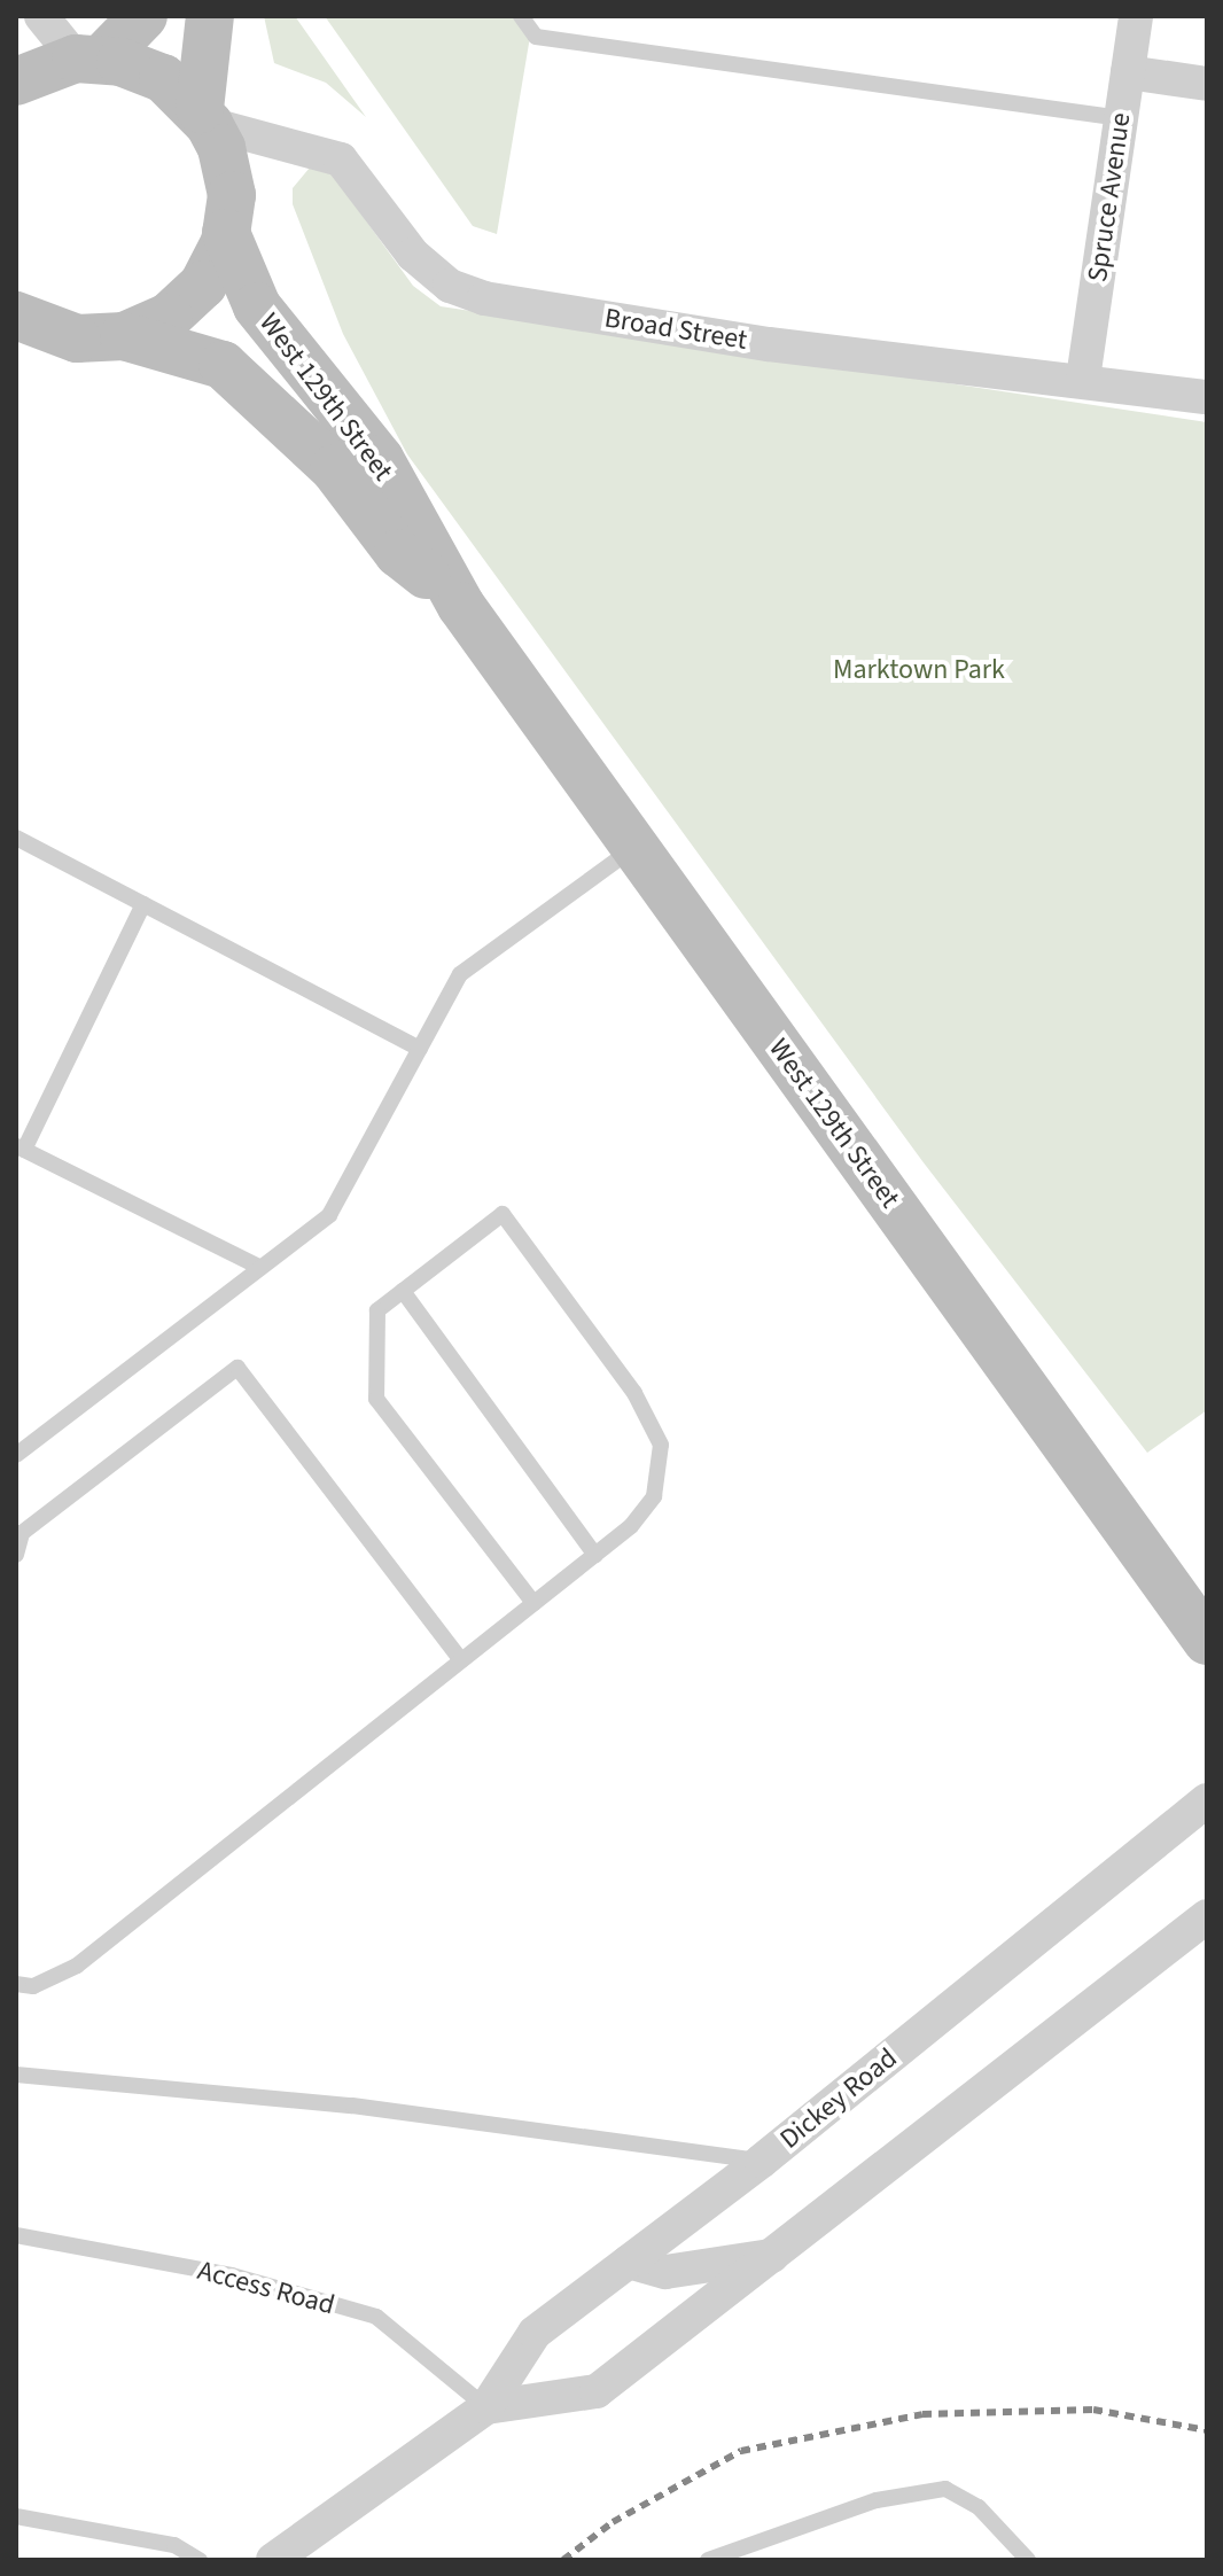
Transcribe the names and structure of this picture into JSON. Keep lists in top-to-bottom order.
{
  "streets": {
    "main road": ["West 129th Street"],
    "street": ["Spruce Avenue", "Broad Street", "Dickey Road"],
    "lane": ["Access Road"]
  },
  "crossings": [
    ["Spruce Avenue", "Broad Street"],
    ["Dickey Road", "Access Road"]
  ],
  "parks": ["Marktown Park"]
}
